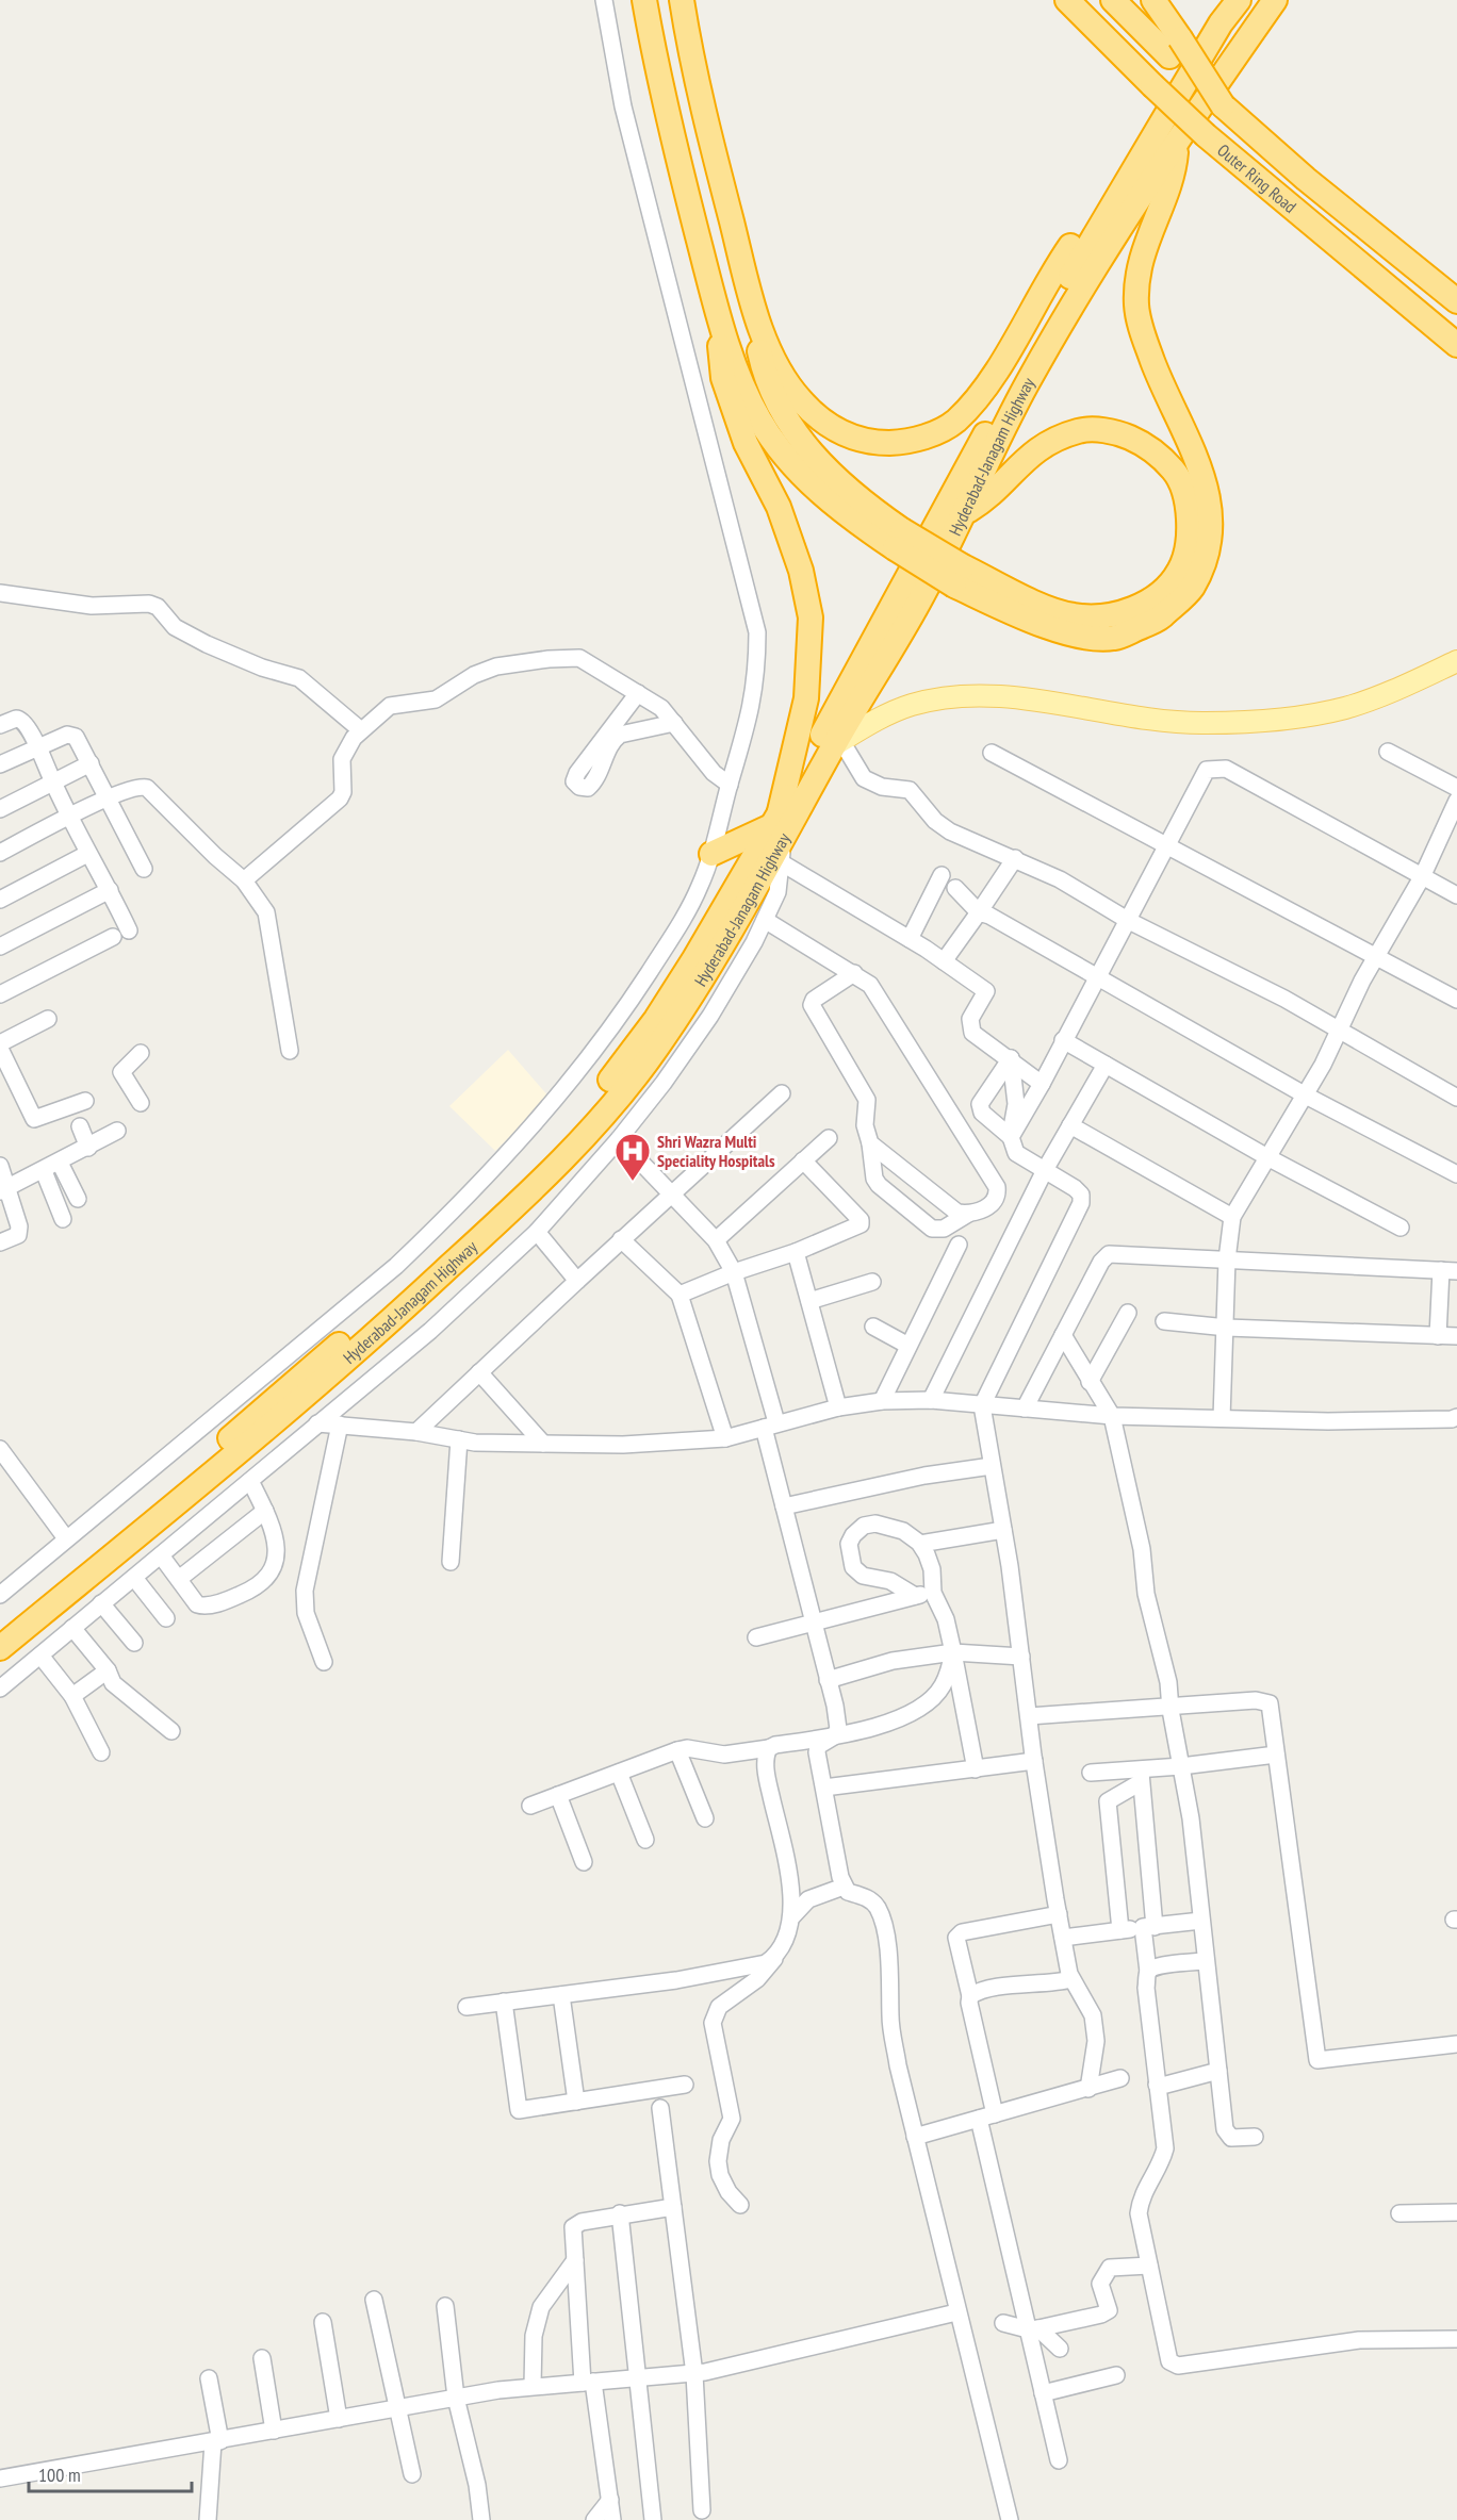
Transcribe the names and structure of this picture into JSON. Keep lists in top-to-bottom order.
{
  "streets": {
    "highway": ["Outer Ring Road", "Hyderabad-Janagam Highway"]
  },
  "places": {
    "hospital": ["Shri Wazra Multi Speciality Hospitals"]
  },
  "scale_bar": "100 m"
}
